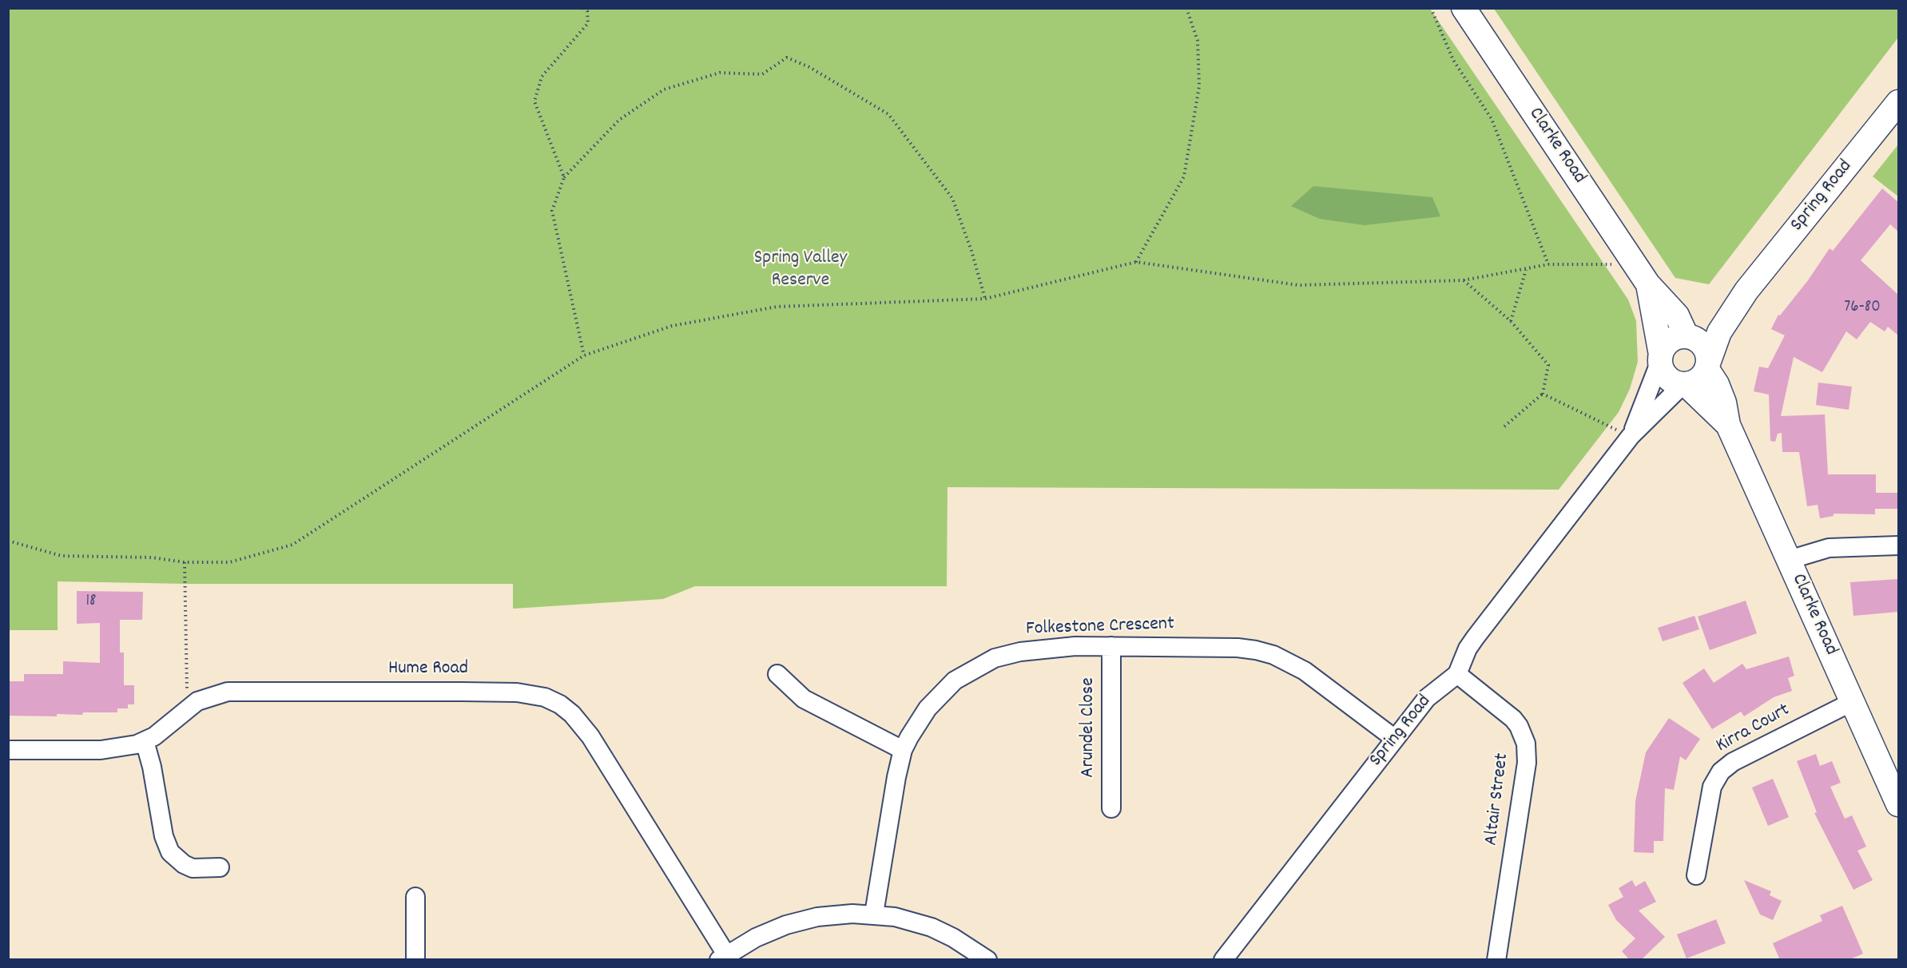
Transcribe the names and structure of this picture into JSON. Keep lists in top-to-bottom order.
{
  "streets": {
    "main road": ["Clarke Road", "Spring Road"],
    "street": [
      "Folkestone Crescent",
      "Hume Road",
      "Arundel Close",
      "Kirra Court",
      "Altair Street"
    ]
  },
  "crossings": [
    ["Clarke Road", "Spring Road"],
    ["Clarke Road", "Kirra Court"],
    ["Spring Road", "Folkestone Crescent"],
    ["Spring Road", "Altair Street"],
    ["Folkestone Crescent", "Arundel Close"]
  ],
  "parks": ["Spring Valley Reserve"],
  "house_numbers": ["76-80", "18"]
}
